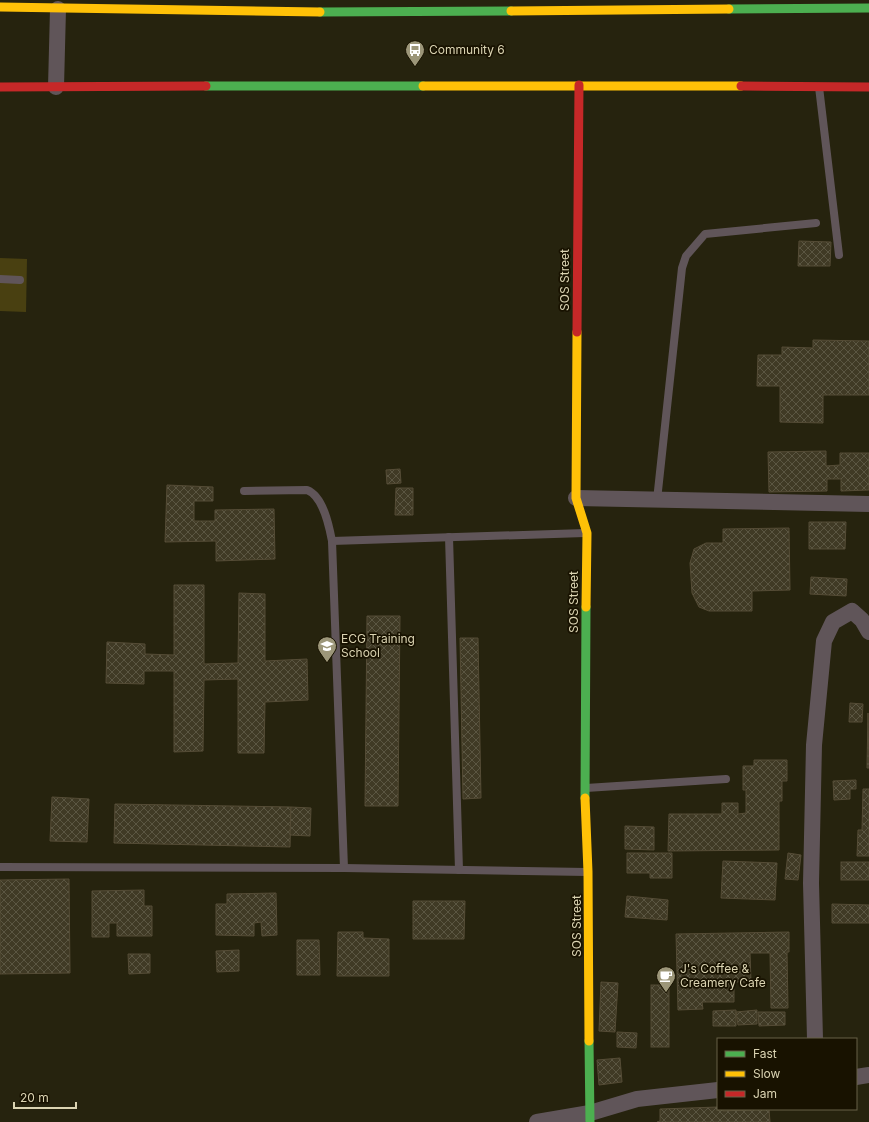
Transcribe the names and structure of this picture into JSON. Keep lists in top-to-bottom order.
{
  "streets": {
    "street": ["SOS Street"]
  },
  "places": {
    "bus stop": ["Community 6"],
    "school or university": ["ECG Training School"],
    "cafe": ["J's Coffee & Creamery Cafe"]
  },
  "legend": ["Fast", "Slow", "Jam"],
  "scale_bar": "20 m"
}
